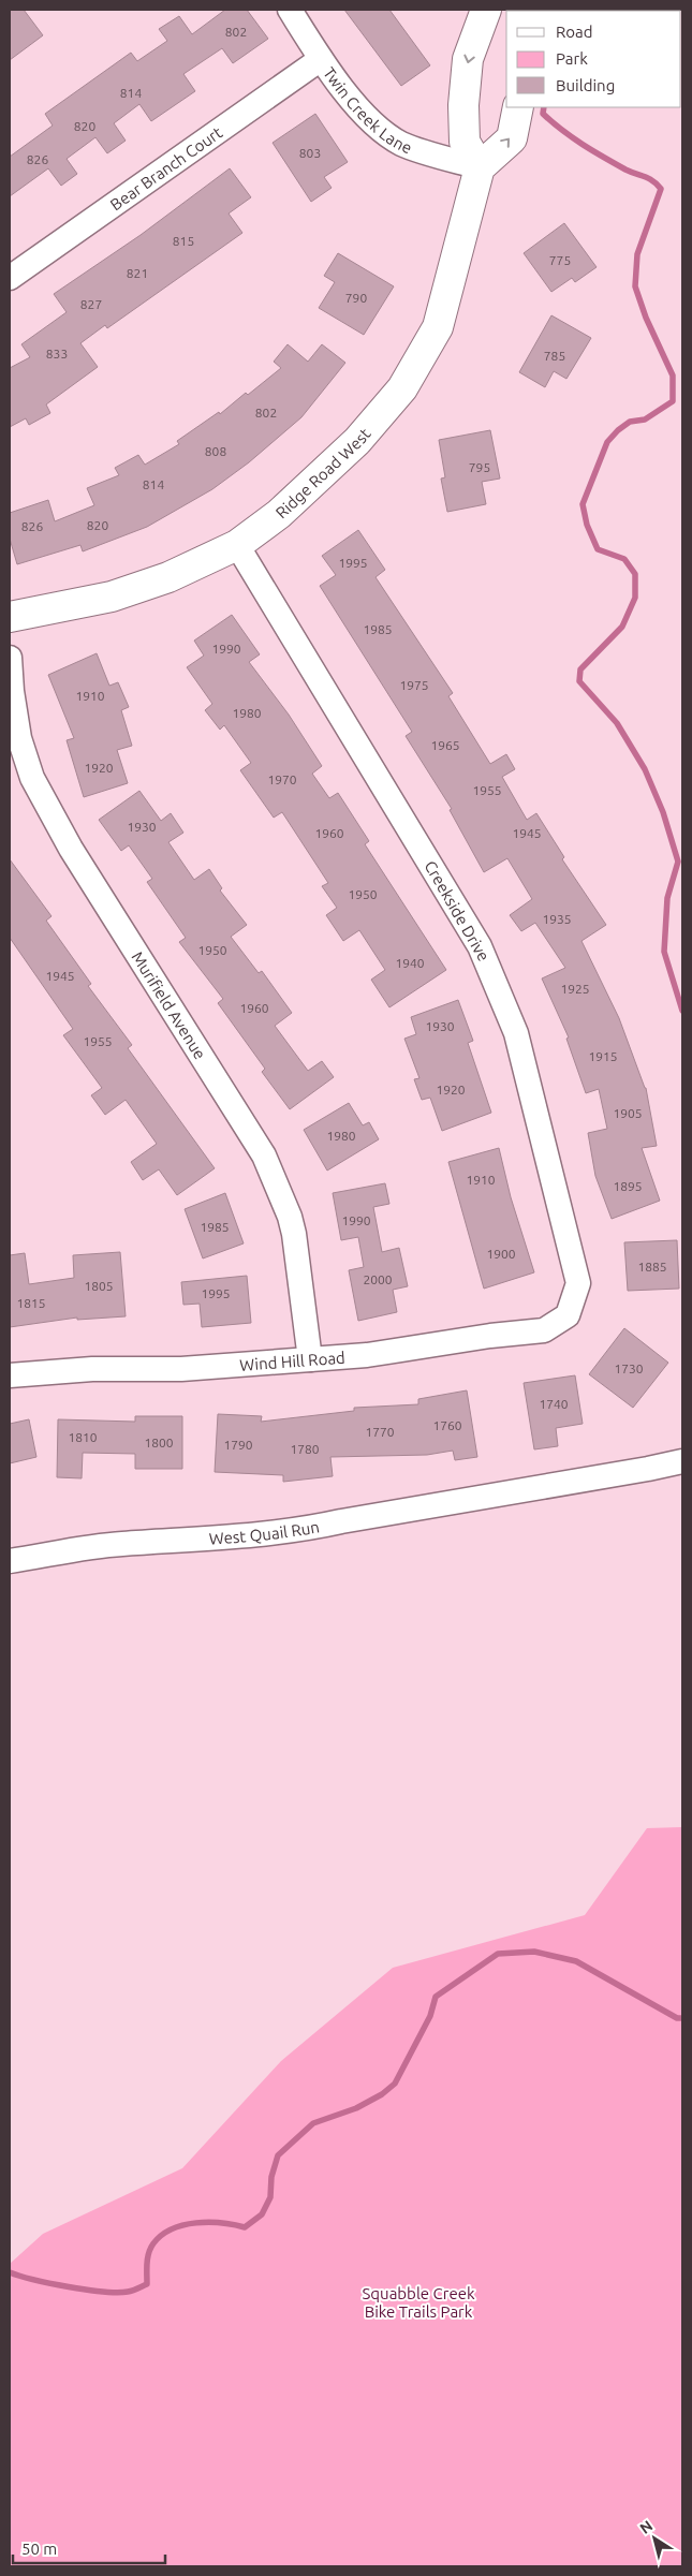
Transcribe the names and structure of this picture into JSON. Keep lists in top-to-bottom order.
{
  "streets": {
    "street": [
      "Twin Creek Lane",
      "Bear Branch Court",
      "Ridge Road West",
      "Creekside Drive",
      "Murifield Avenue",
      "Wind Hill Road",
      "West Quail Run"
    ]
  },
  "crossings": [
    ["Twin Creek Lane", "Bear Branch Court"],
    ["Twin Creek Lane", "Ridge Road West"],
    ["Ridge Road West", "Creekside Drive"],
    ["Creekside Drive", "Wind Hill Road"],
    ["Murifield Avenue", "Wind Hill Road"]
  ],
  "parks": ["Squabble Creek Bike Trails Park"],
  "house_numbers": [
    "802",
    "814",
    "820",
    "803",
    "826",
    "815",
    "775",
    "821",
    "790",
    "827",
    "833",
    "785",
    "802",
    "808",
    "795",
    "814",
    "820",
    "826",
    "1995",
    "1985",
    "1990",
    "1975",
    "1910",
    "1980",
    "1965",
    "1920",
    "1970",
    "1955",
    "1930",
    "1960",
    "1945",
    "1950",
    "1935",
    "1950",
    "1940",
    "1945",
    "1925",
    "1960",
    "1930",
    "1955",
    "1915",
    "1920",
    "1905",
    "1980",
    "1910",
    "1895",
    "1990",
    "1985",
    "1900",
    "1885",
    "2000",
    "1805",
    "1995",
    "1815",
    "1730",
    "1740",
    "1760",
    "1770",
    "1810",
    "1800",
    "1790",
    "1780"
  ],
  "legend": ["Road", "Park", "Building"],
  "scale_bar": "50 m",
  "north": "top left"
}
